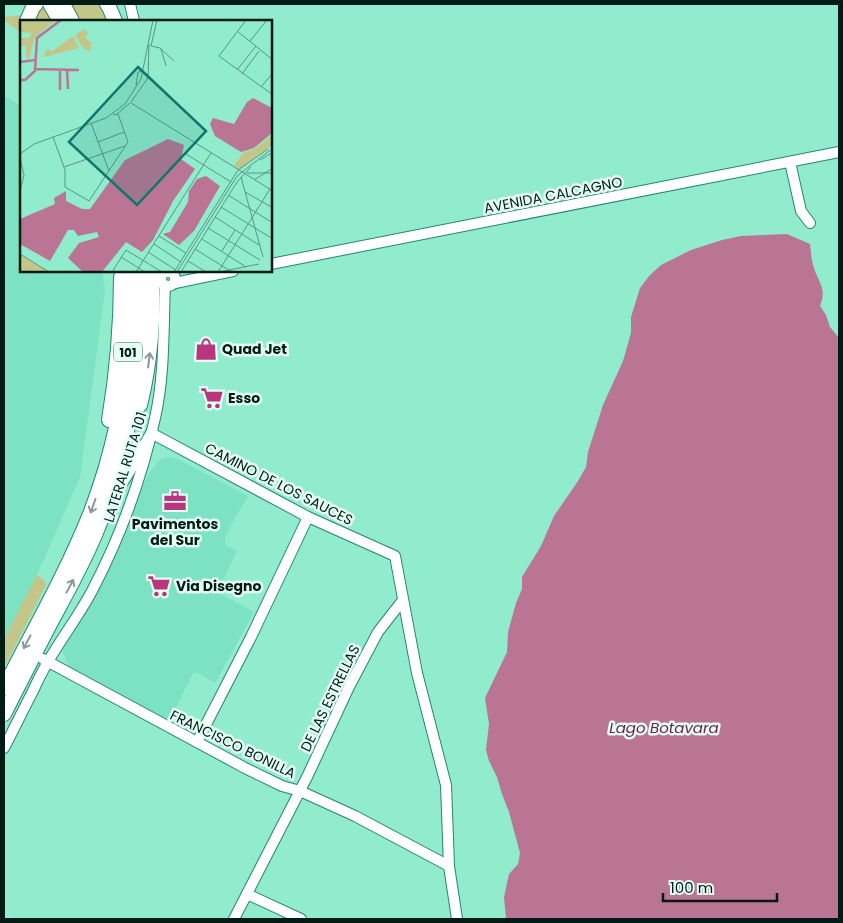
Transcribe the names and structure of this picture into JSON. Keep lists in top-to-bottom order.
{
  "streets": {
    "highway": ["101"],
    "street": [
      "AVENIDA CALCAGNO",
      "LATERAL RUTA 101",
      "CAMINO DE LOS SAUCES",
      "DE LAS ESTRELLAS",
      "FRANCISCO BONILLA"
    ]
  },
  "crossings": [
    ["101", "FRANCISCO BONILLA"],
    ["LATERAL RUTA 101", "CAMINO DE LOS SAUCES"],
    ["LATERAL RUTA 101", "FRANCISCO BONILLA"],
    ["CAMINO DE LOS SAUCES", "DE LAS ESTRELLAS"],
    ["DE LAS ESTRELLAS", "FRANCISCO BONILLA"]
  ],
  "water": ["Lago Botavara"],
  "places": {
    "shop": ["Quad Jet"],
    "supermarket": ["Esso", "Via Disegno"],
    "office": ["Pavimentos del Sur"]
  },
  "scale_bar": "100 m"
}
